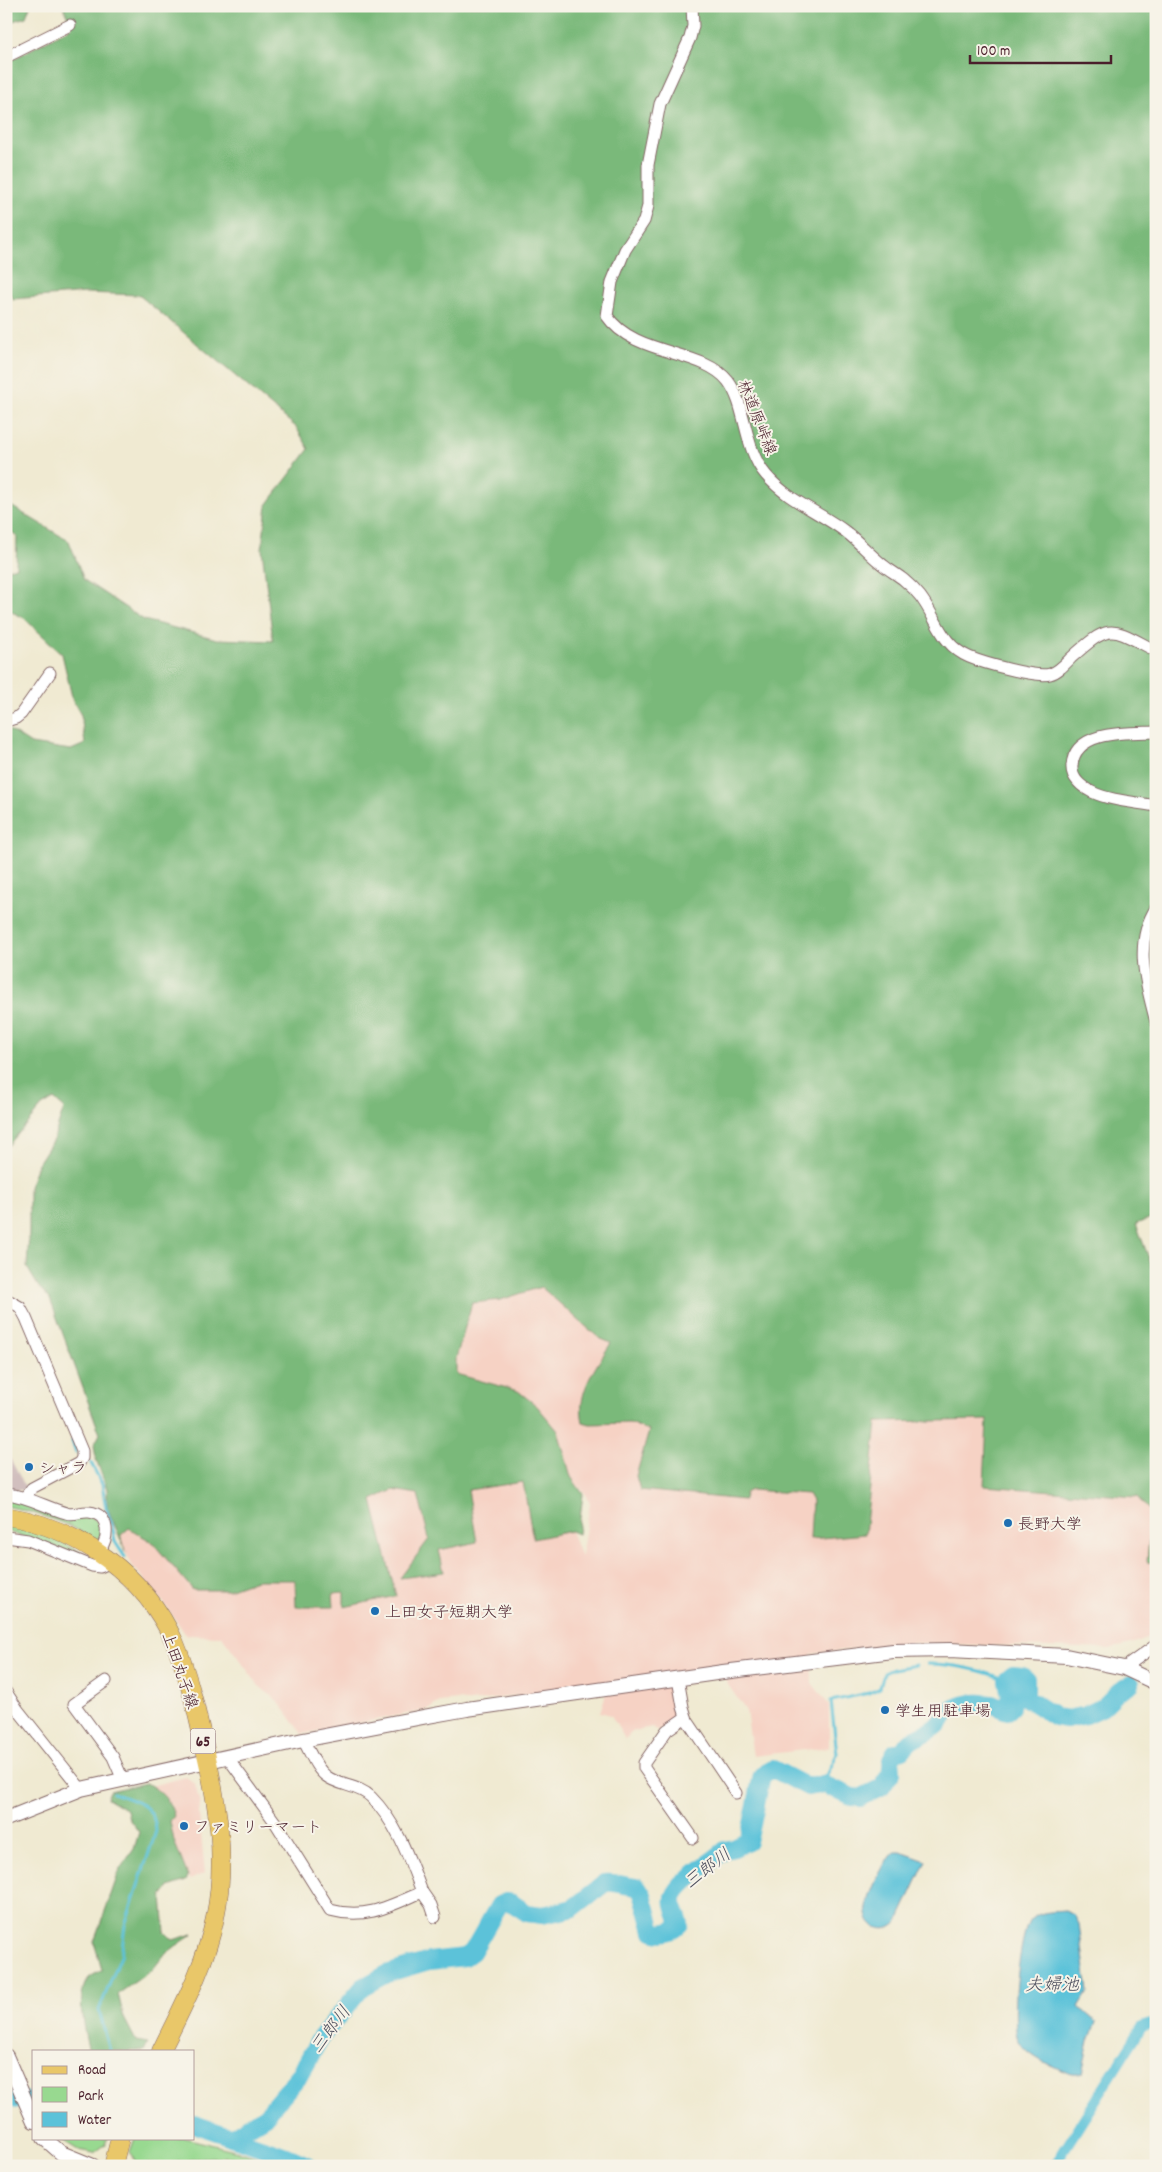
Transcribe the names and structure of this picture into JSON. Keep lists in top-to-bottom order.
{
  "streets": {
    "main road": ["上田丸子線", "65"],
    "street": ["林道原峠線"]
  },
  "water": ["三郎川", "夫婦池"],
  "places": [
    "シャラ",
    "長野大学",
    "上田女子短期大学",
    "学生用駐車場",
    "ファミリーマート"
  ],
  "legend": ["Road", "Park", "Water"],
  "scale_bar": "100 m"
}
